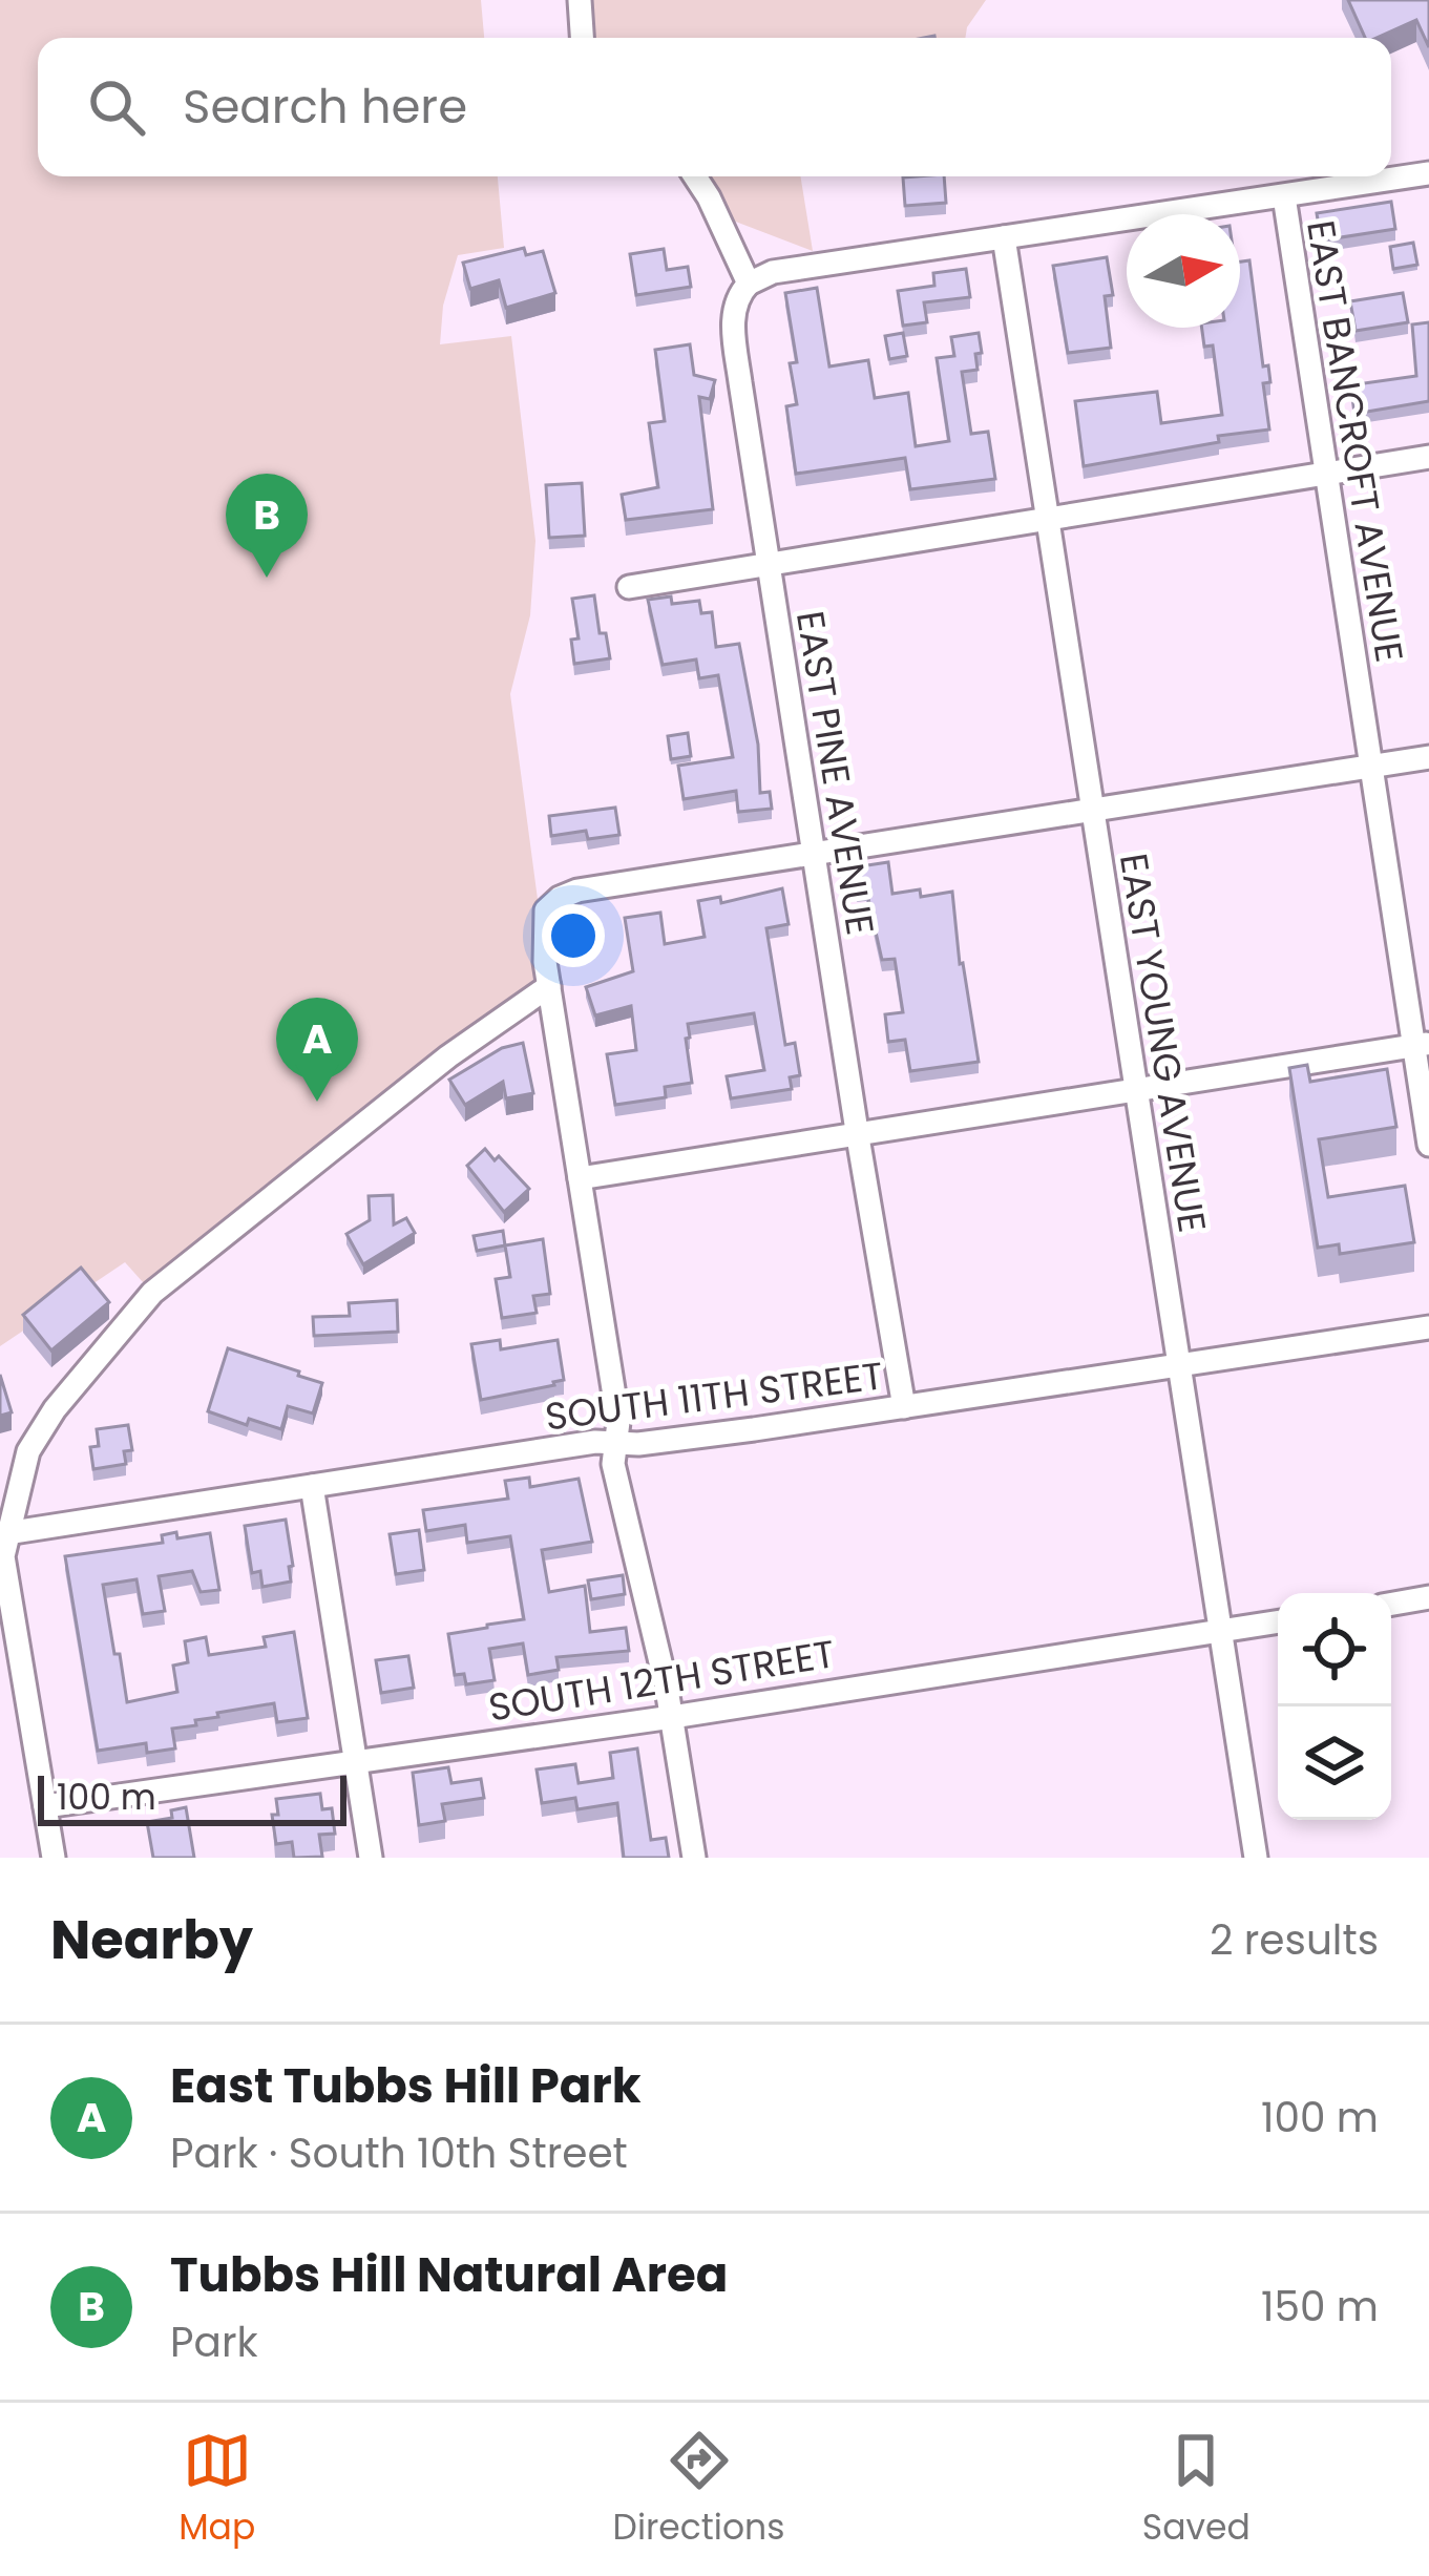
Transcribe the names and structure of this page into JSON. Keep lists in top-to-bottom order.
{
  "streets": {
    "street": [
      "EAST BANCROFT AVENUE",
      "EAST PINE AVENUE",
      "EAST YOUNG AVENUE",
      "SOUTH 11TH STREET",
      "SOUTH 12TH STREET"
    ]
  },
  "crossings": [
    ["EAST PINE AVENUE", "SOUTH 11TH STREET"],
    ["EAST YOUNG AVENUE", "SOUTH 11TH STREET"],
    ["EAST YOUNG AVENUE", "SOUTH 12TH STREET"]
  ],
  "scale_bar": "100 m",
  "north": "right",
  "page": {
    "search": "Search here",
    "pins": ["B", "A"],
    "scale": "100 m",
    "heading": ["Nearby", "2 results"],
    "list": [
      {
        "mark": "A",
        "name": "East Tubbs Hill Park",
        "note": "Park · South 10th Street",
        "value": "100 m"
      },
      {
        "mark": "B",
        "name": "Tubbs Hill Natural Area",
        "note": "Park",
        "value": "150 m"
      }
    ],
    "nav": ["Map", "Directions", "Saved"]
  }
}
